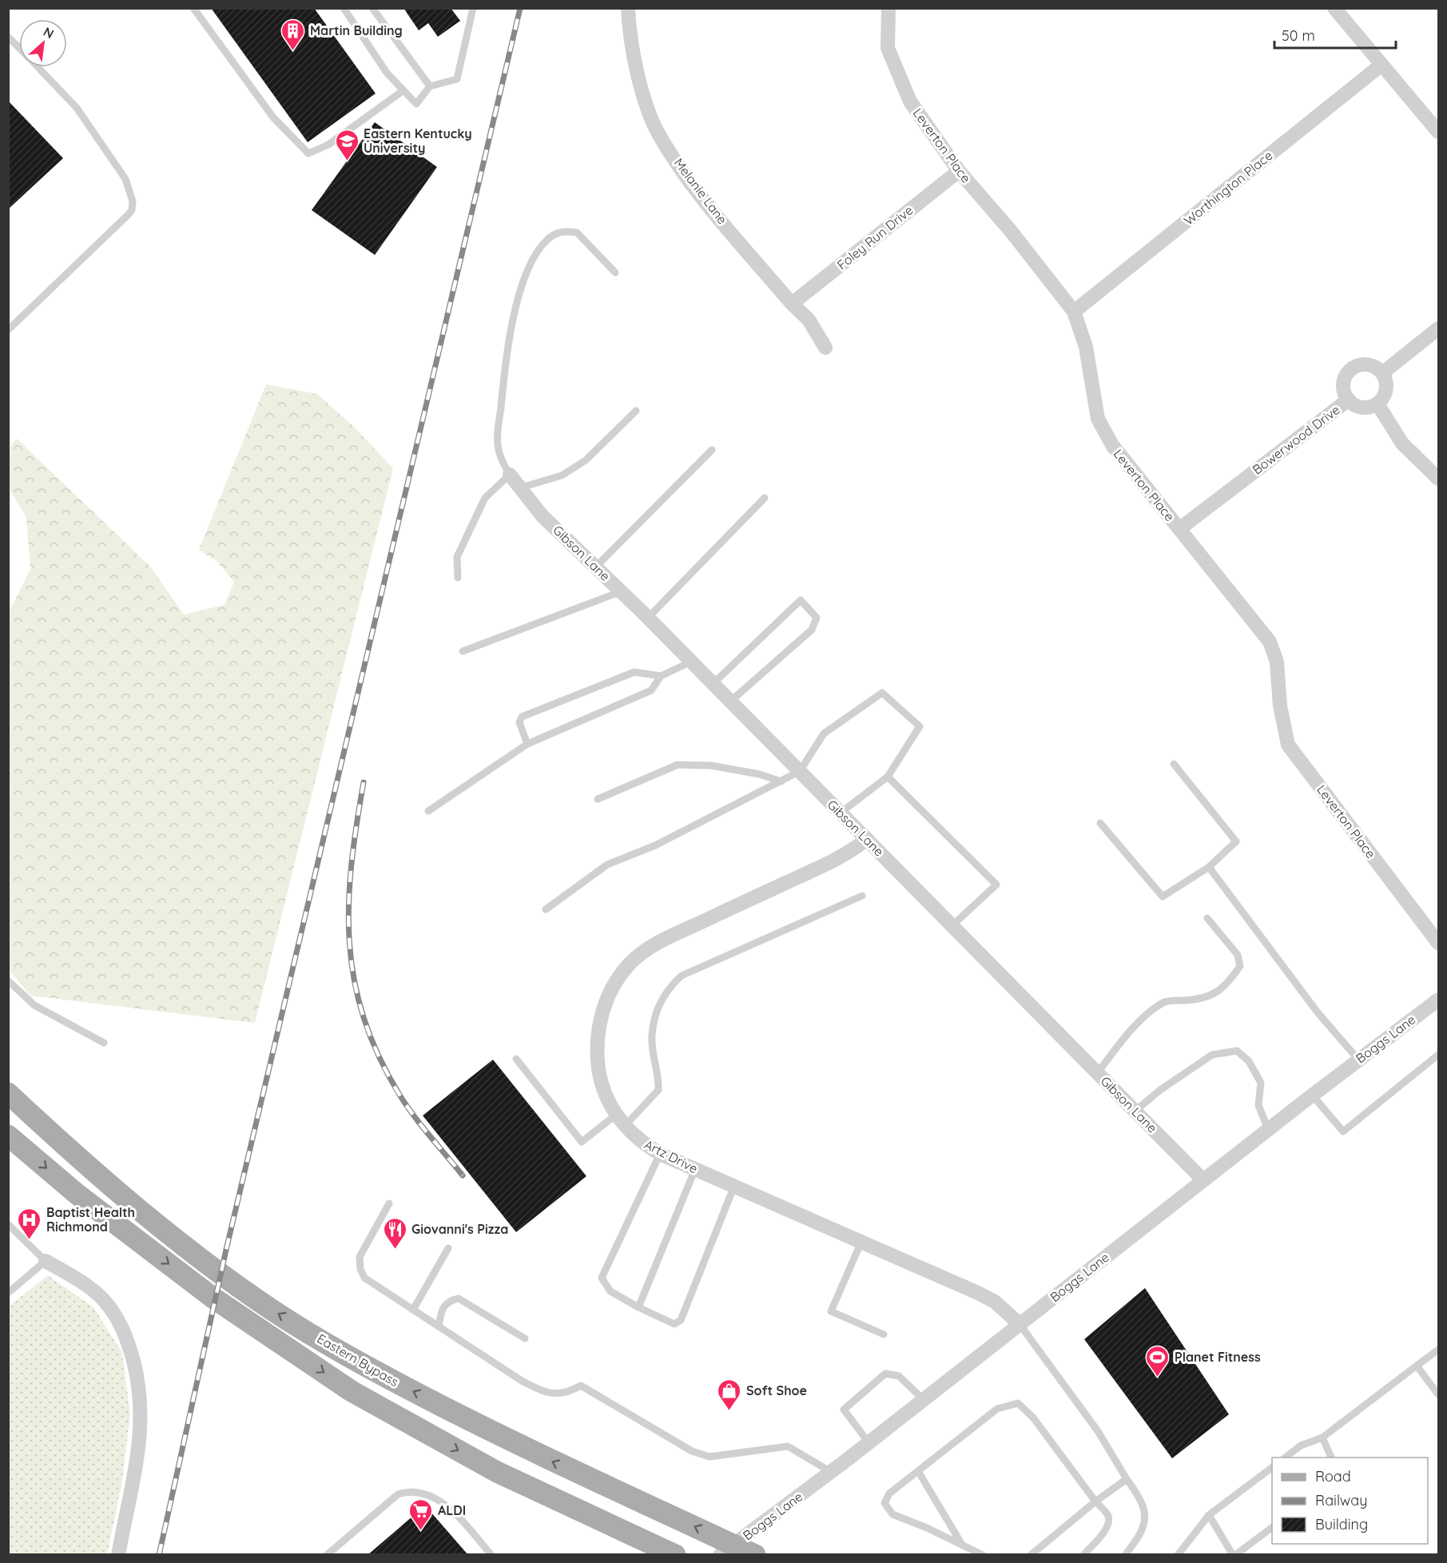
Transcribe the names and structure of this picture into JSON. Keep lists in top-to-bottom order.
{
  "streets": {
    "main road": ["Eastern Bypass"],
    "street": [
      "Leverton Place",
      "Worthington Place",
      "Melanie Lane",
      "Foley Run Drive",
      "Bowerwood Drive",
      "Gibson Lane",
      "Boggs Lane",
      "Artz Drive"
    ]
  },
  "crossings": [
    ["Leverton Place", "Worthington Place"],
    ["Leverton Place", "Foley Run Drive"],
    ["Leverton Place", "Bowerwood Drive"],
    ["Melanie Lane", "Foley Run Drive"],
    ["Gibson Lane", "Boggs Lane"],
    ["Gibson Lane", "Artz Drive"],
    ["Boggs Lane", "Artz Drive"],
    ["Boggs Lane", "Eastern Bypass"]
  ],
  "places": {
    "building": ["Martin Building"],
    "school or university": ["Eastern Kentucky University"],
    "hospital": ["Baptist Health Richmond"],
    "restaurant": ["Giovanni's Pizza"],
    "sports": ["Planet Fitness"],
    "shop": ["Soft Shoe"],
    "supermarket": ["ALDI"]
  },
  "legend": ["Road", "Railway", "Building"],
  "scale_bar": "50 m",
  "north": "top right"
}
